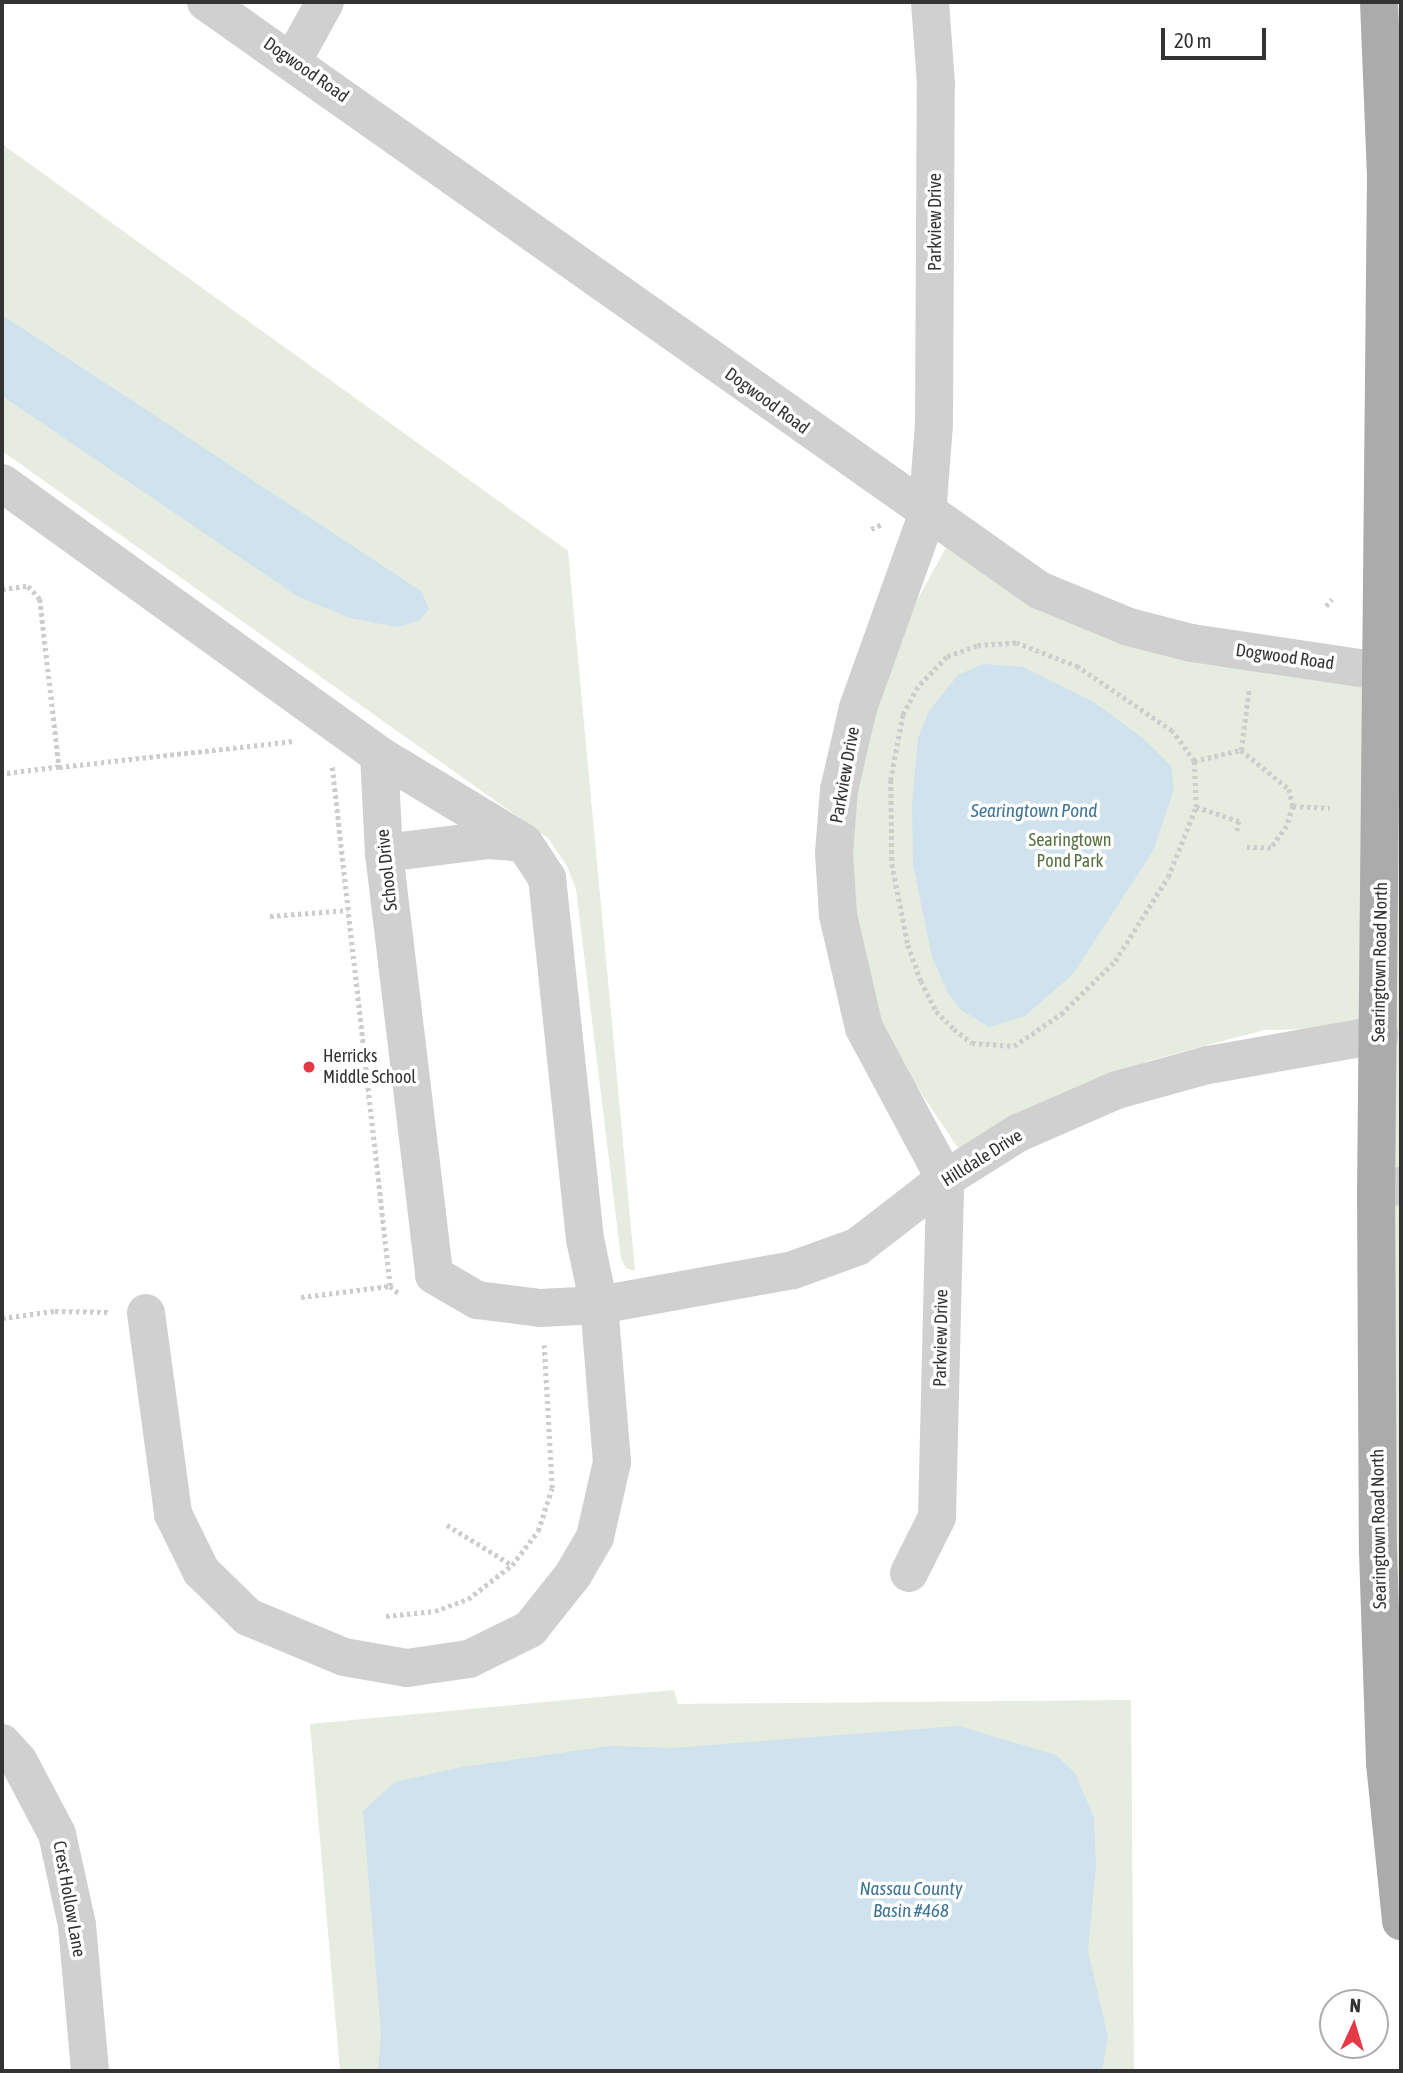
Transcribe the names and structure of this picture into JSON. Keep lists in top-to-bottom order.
{
  "streets": {
    "main road": ["Searingtown Road North"],
    "street": [
      "Dogwood Road",
      "Parkview Drive",
      "School Drive",
      "Hilldale Drive",
      "Crest Hollow Lane"
    ]
  },
  "crossings": [
    ["Dogwood Road", "Parkview Drive"],
    ["Dogwood Road", "Searingtown Road North"],
    ["Parkview Drive", "Hilldale Drive"],
    ["School Drive", "Hilldale Drive"],
    ["Searingtown Road North", "Hilldale Drive"]
  ],
  "water": ["Searingtown Pond", "Nassau County Basin #468"],
  "parks": ["Searingtown Pond Park"],
  "places": ["Herricks Middle School"],
  "scale_bar": "20 m",
  "north": "top"
}
